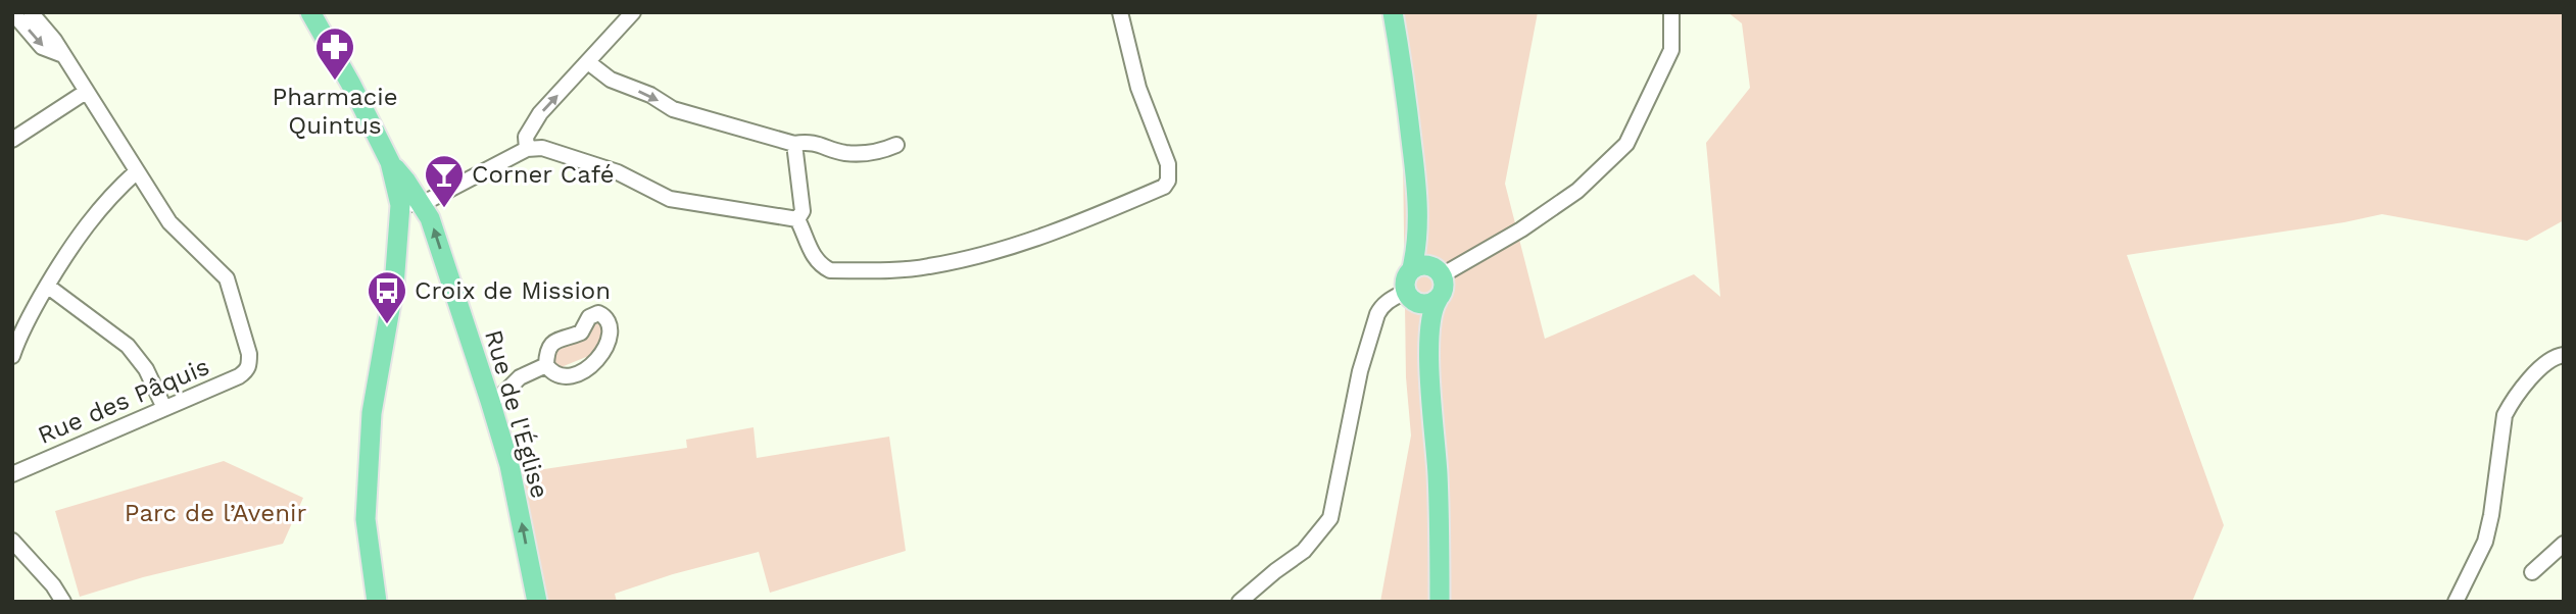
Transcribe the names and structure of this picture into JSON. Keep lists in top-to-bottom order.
{
  "streets": {
    "main road": ["Rue de l'Église"],
    "street": ["Rue des Pâquis"]
  },
  "parks": ["Parc de l’Avenir"],
  "places": {
    "pharmacy": ["Pharmacie Quintus"],
    "bar": ["Corner Café"],
    "bus stop": ["Croix de Mission"]
  }
}
